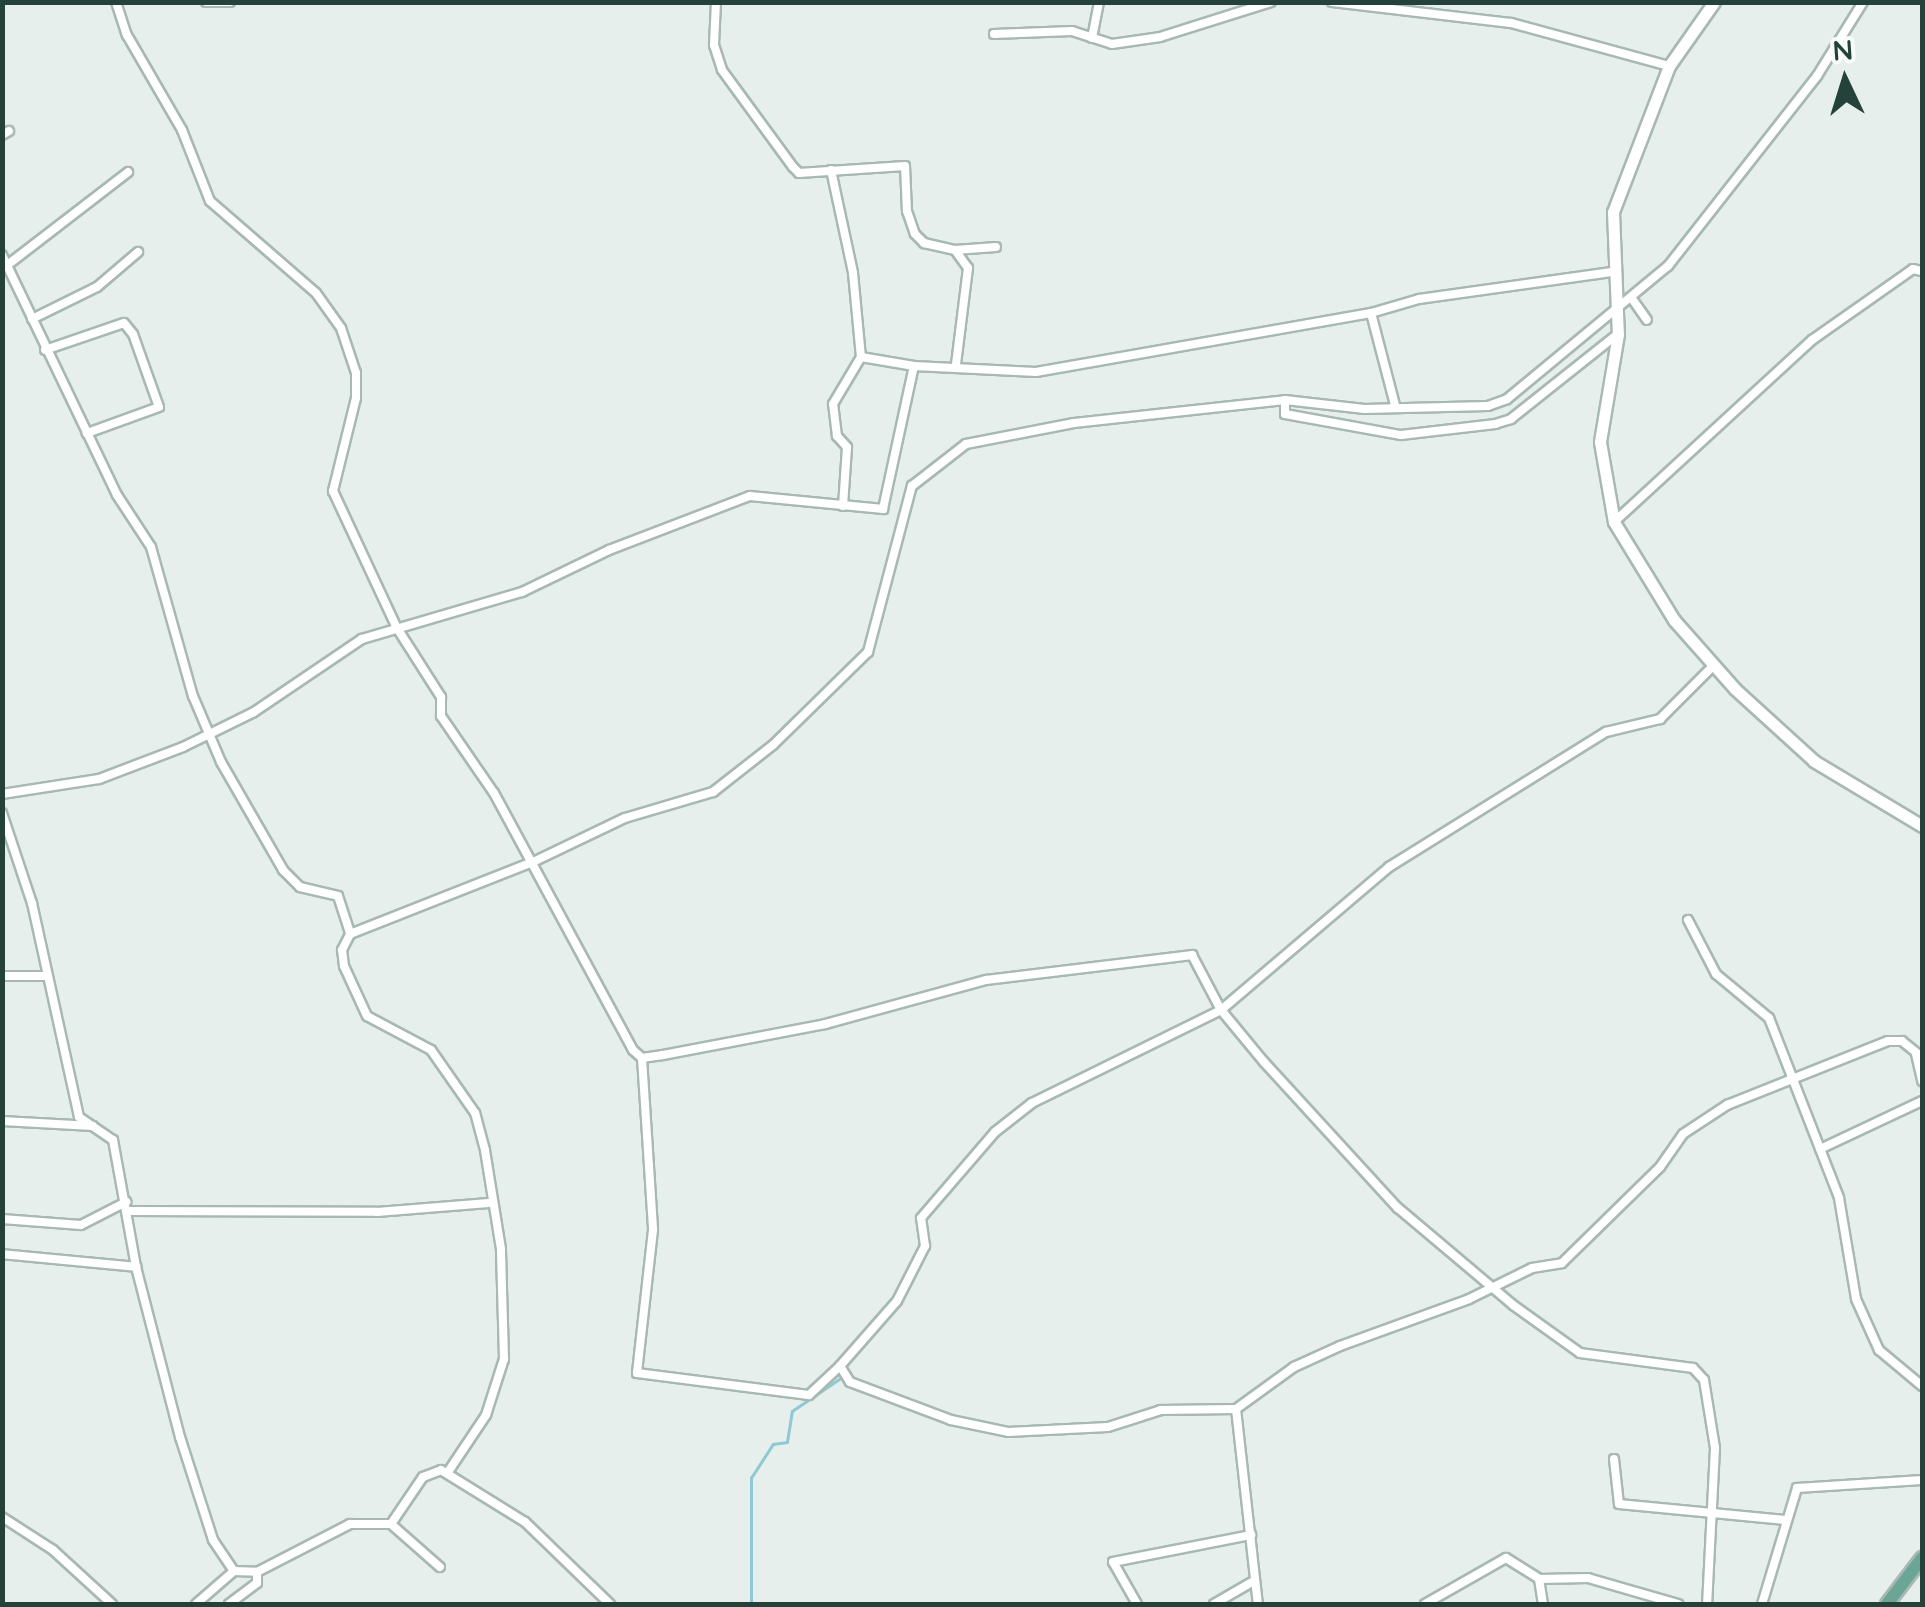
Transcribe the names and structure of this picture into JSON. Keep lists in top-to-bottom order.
{
  "north": "top"
}
